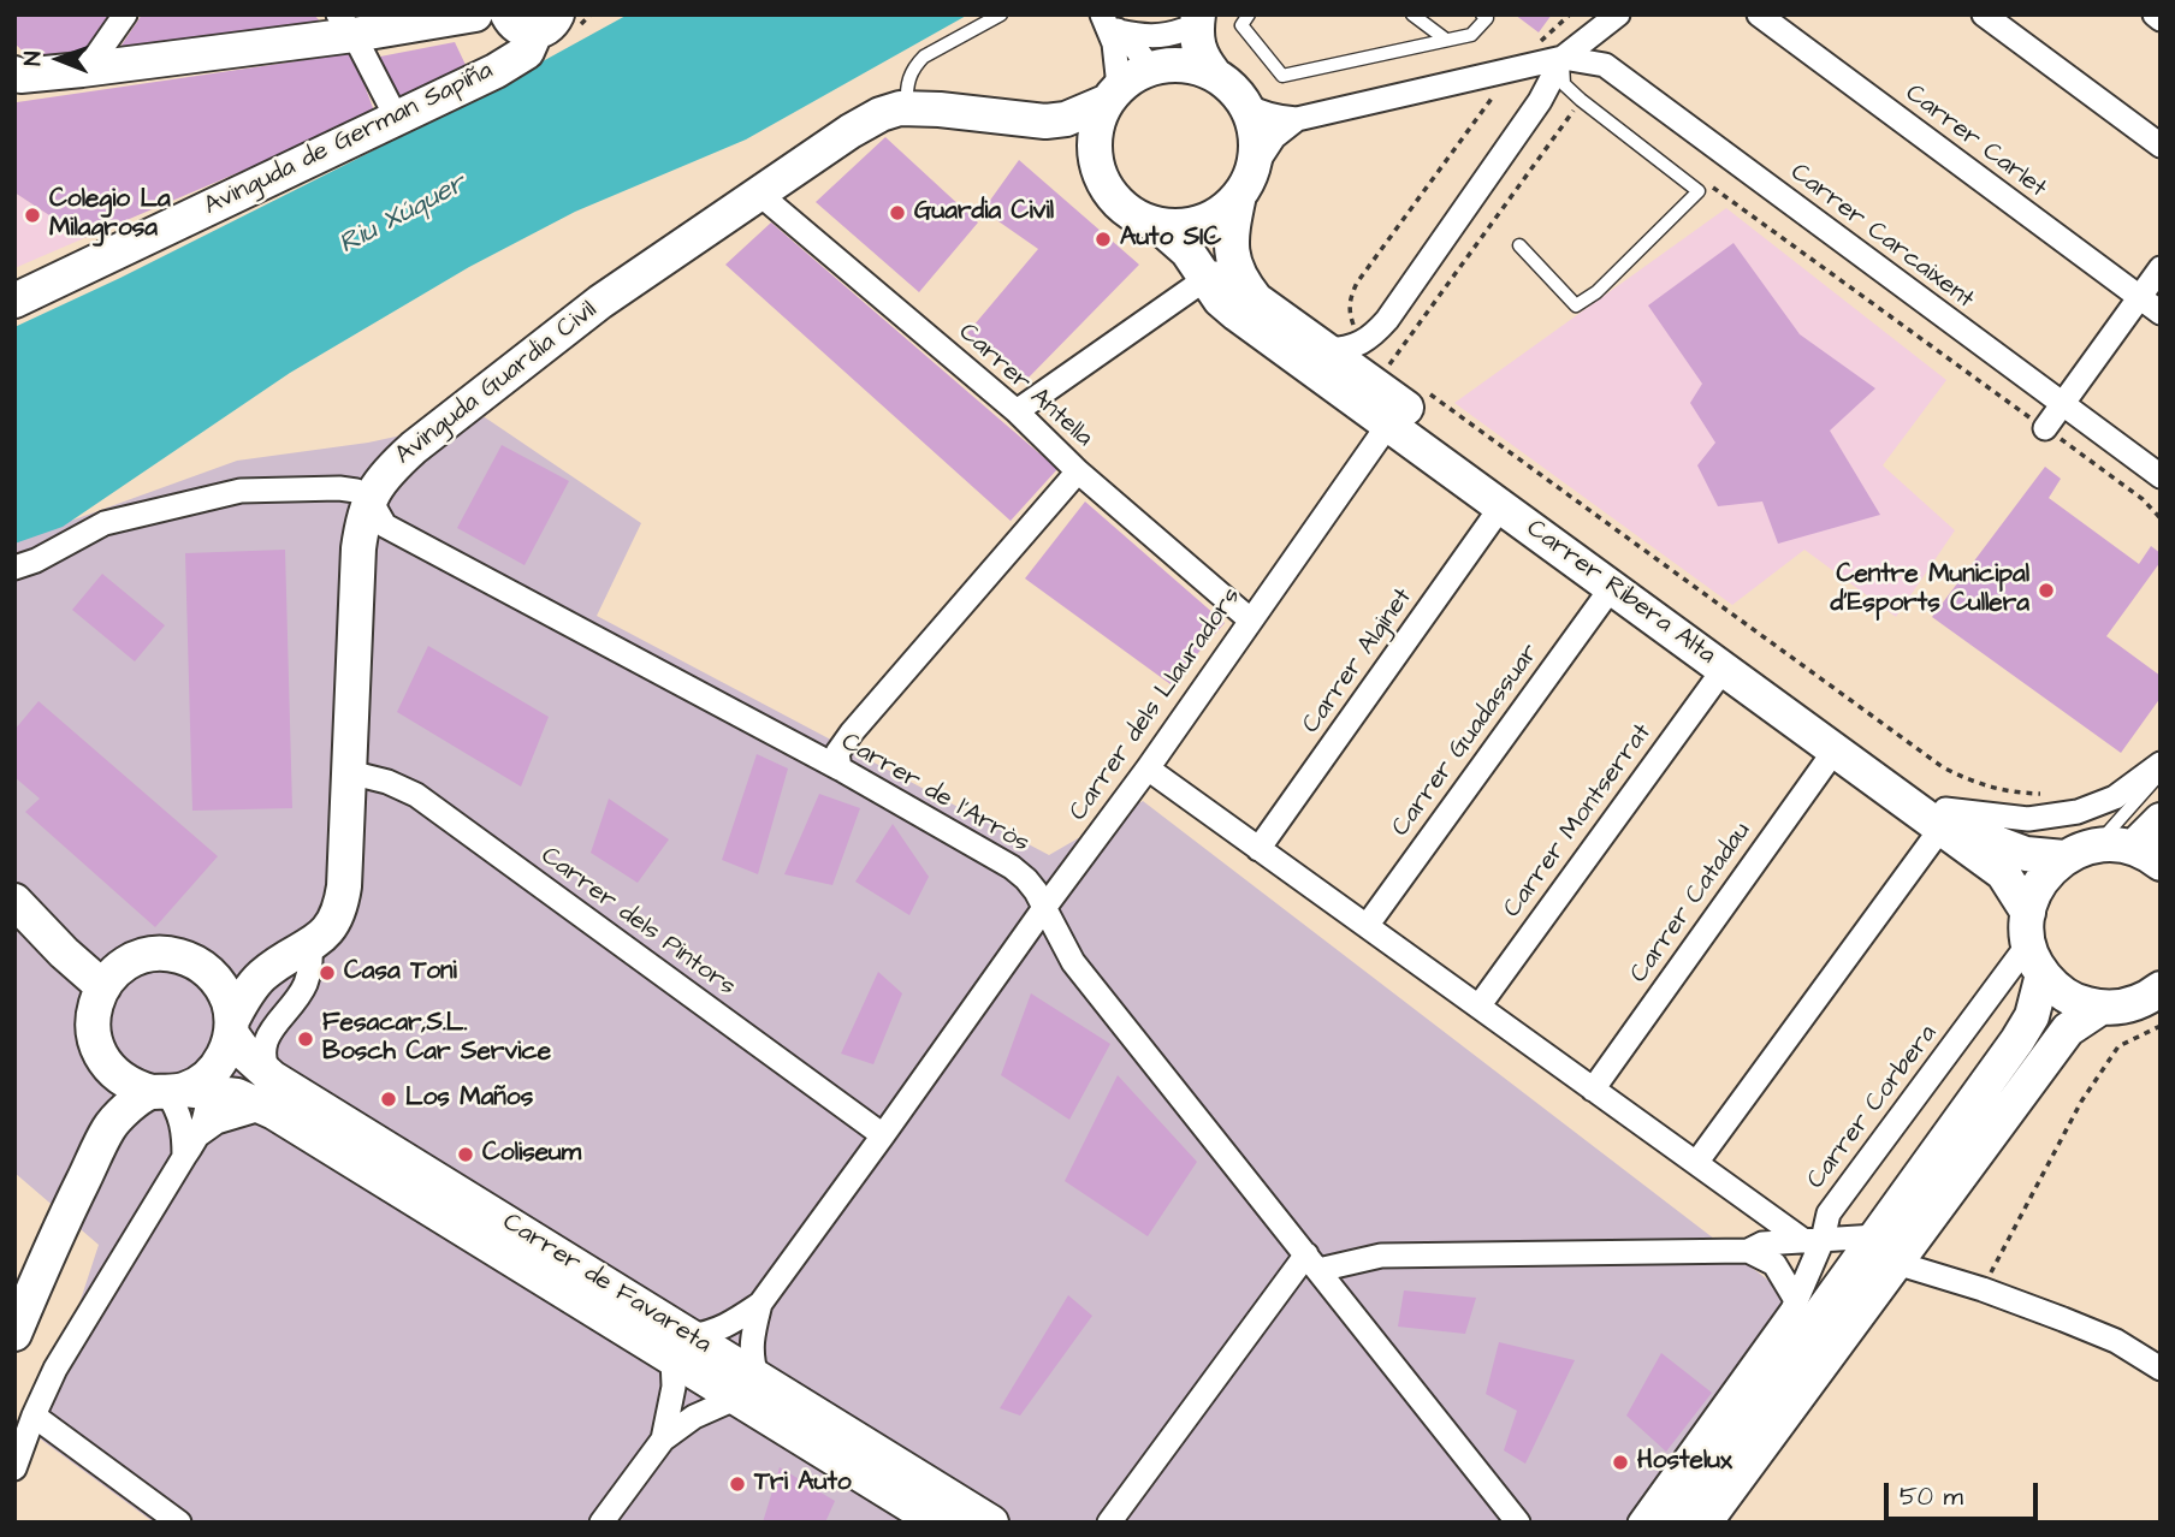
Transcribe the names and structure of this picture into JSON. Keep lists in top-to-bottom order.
{
  "streets": {
    "street": [
      "Avinguda de German Sapiña",
      "Carrer Carlet",
      "Carrer Carcaixent",
      "Avinguda Guardia Civil",
      "Carrer Antella",
      "Carrer Ribera Alta",
      "Carrer Alginet",
      "Carrer dels Llauradors",
      "Carrer Guadassuar",
      "Carrer de l'Arròs",
      "Carrer Montserrat",
      "Carrer Catadau",
      "Carrer dels Pintors",
      "Carrer Corbera",
      "Carrer de Favareta"
    ]
  },
  "crossings": [
    ["Avinguda Guardia Civil", "Carrer Antella"],
    ["Avinguda Guardia Civil", "Carrer Ribera Alta"],
    ["Avinguda Guardia Civil", "Carrer de l'Arròs"],
    ["Avinguda Guardia Civil", "Carrer dels Pintors"],
    ["Carrer Antella", "Carrer dels Llauradors"],
    ["Carrer Ribera Alta", "Carrer Alginet"],
    ["Carrer Ribera Alta", "Carrer dels Llauradors"],
    ["Carrer Ribera Alta", "Carrer Guadassuar"],
    ["Carrer Ribera Alta", "Carrer Montserrat"],
    ["Carrer Ribera Alta", "Carrer Catadau"],
    ["Carrer Ribera Alta", "Carrer Corbera"],
    ["Carrer dels Llauradors", "Carrer de l'Arròs"],
    ["Carrer dels Llauradors", "Carrer dels Pintors"],
    ["Carrer dels Llauradors", "Carrer de Favareta"]
  ],
  "water": ["Riu Xúquer"],
  "places": [
    "Guardia Civil",
    "Colegio La Milagrosa",
    "Auto SIC",
    "Centre Municipal d'Esports Cullera",
    "Casa Toni",
    "Fesacar,S.L. Bosch Car Service",
    "Los Maños",
    "Coliseum",
    "Hostelux",
    "Tri Auto"
  ],
  "scale_bar": "50 m",
  "north": "left"
}
